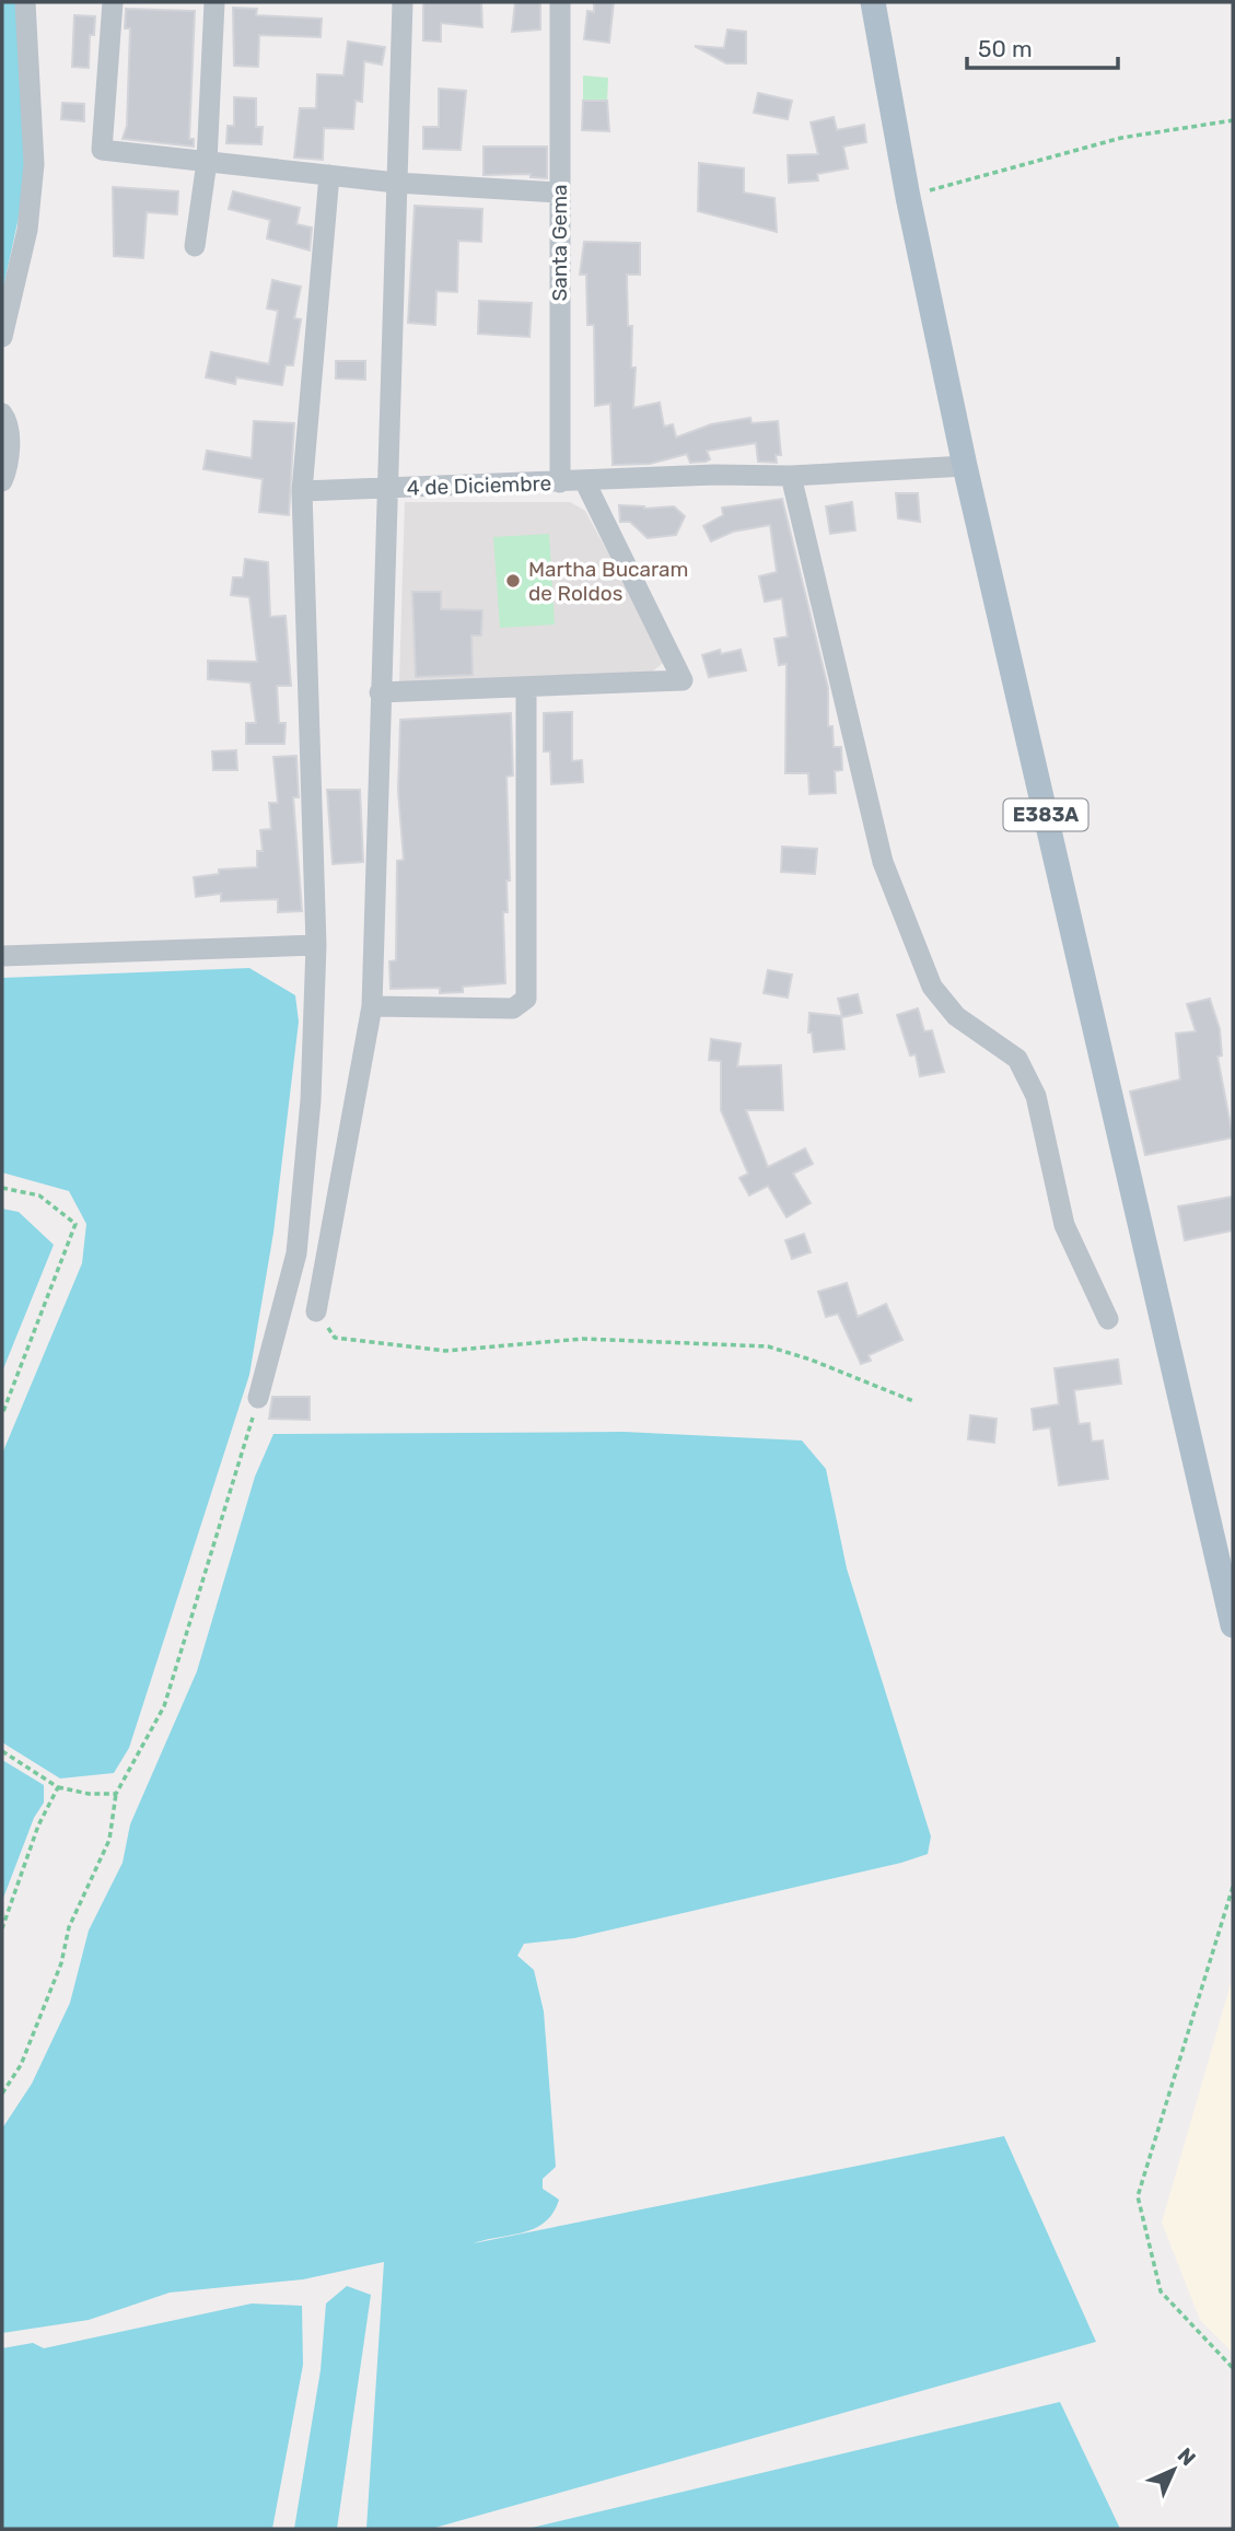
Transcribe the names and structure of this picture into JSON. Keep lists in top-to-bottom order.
{
  "streets": {
    "main road": ["E383A"],
    "street": ["Santa Gema", "4 de Diciembre"]
  },
  "crossings": [
    ["Santa Gema", "4 de Diciembre"],
    ["4 de Diciembre", "E383A"]
  ],
  "places": ["Martha Bucaram de Roldos"],
  "scale_bar": "50 m",
  "north": "top right"
}
